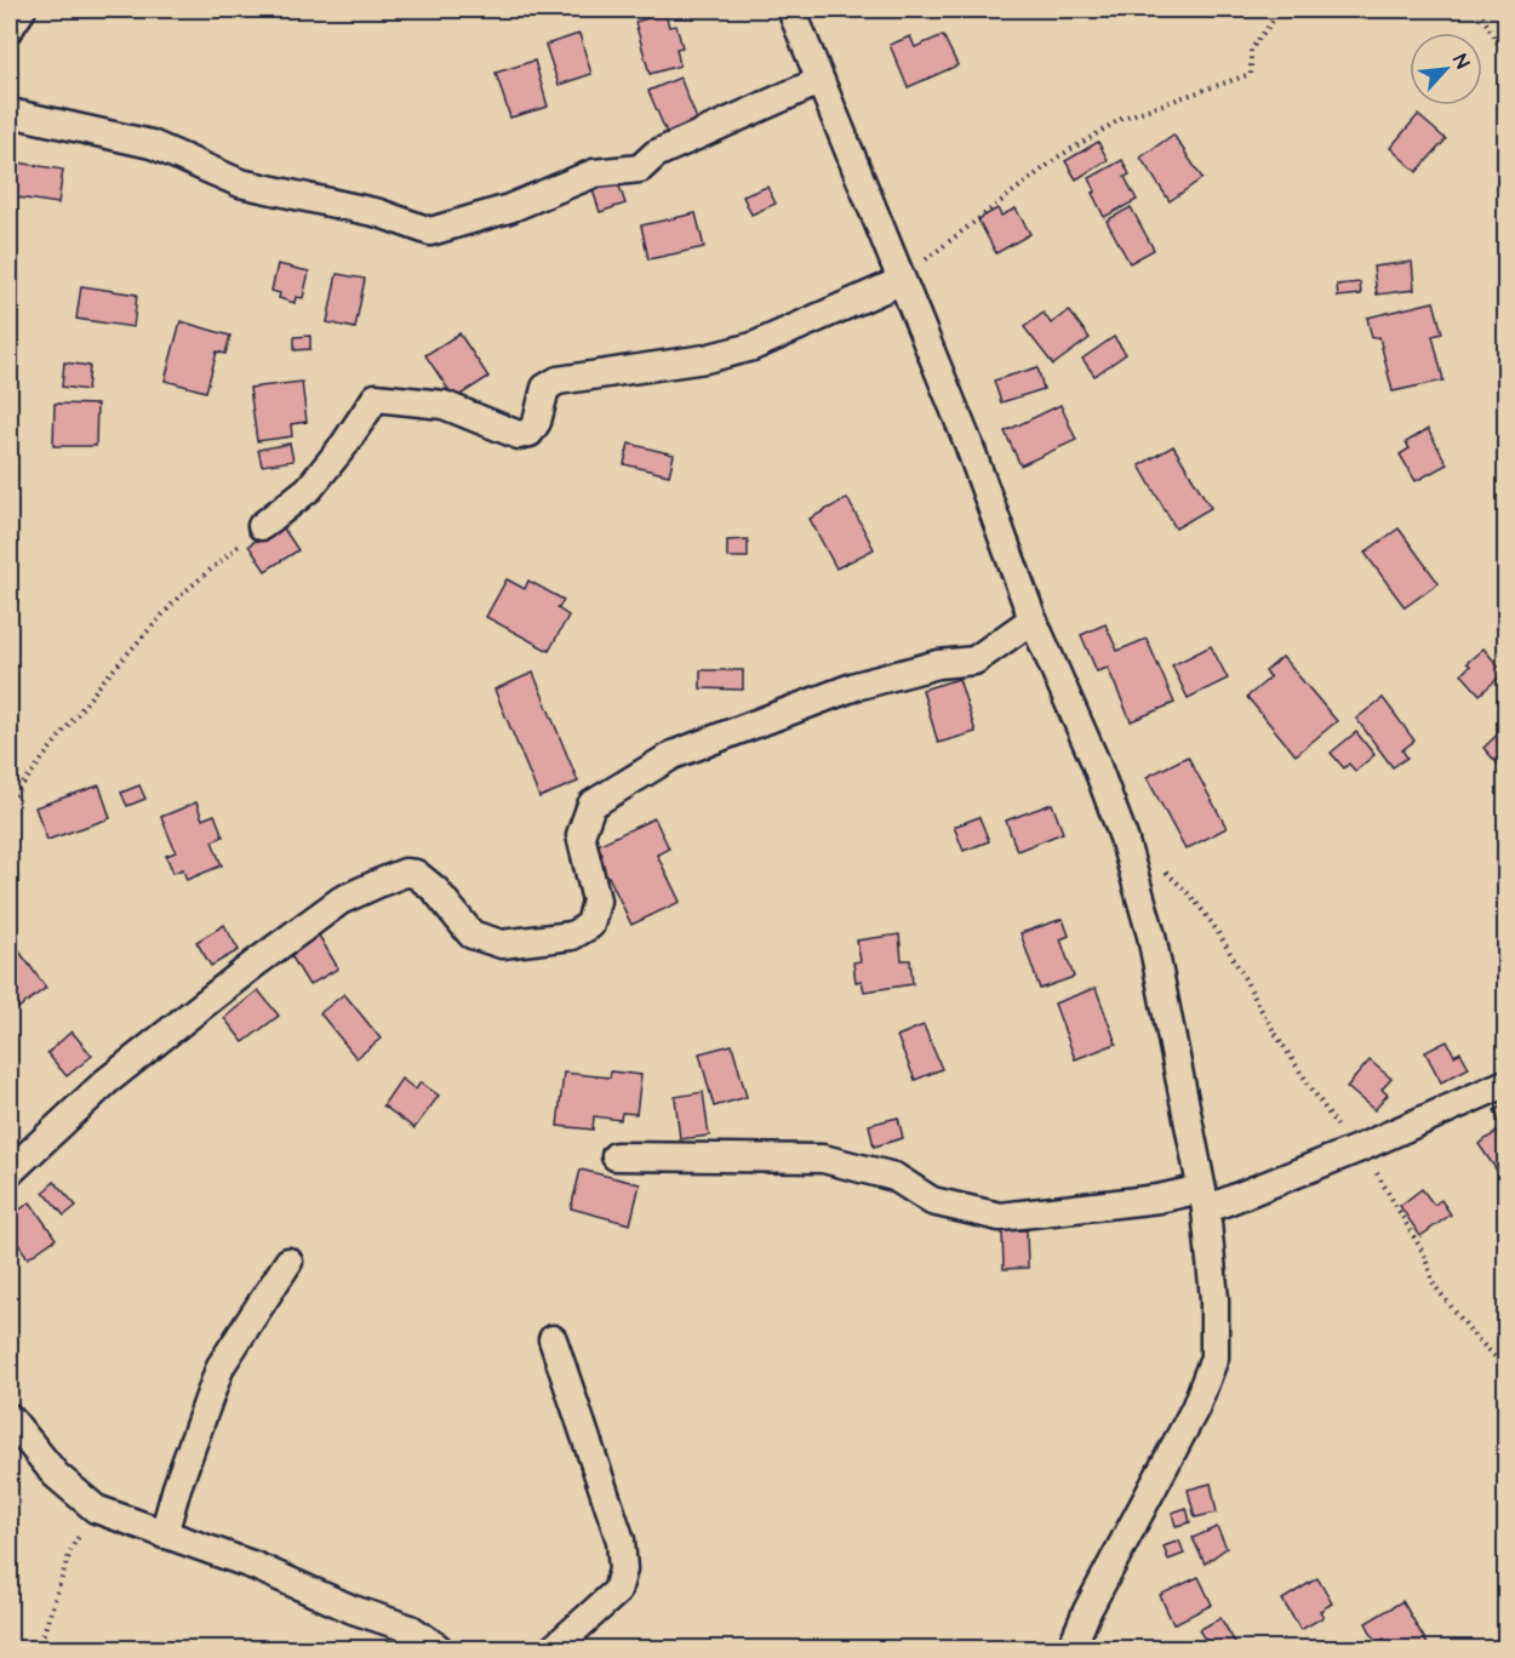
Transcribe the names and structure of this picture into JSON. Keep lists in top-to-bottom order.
{
  "north": "top right"
}
